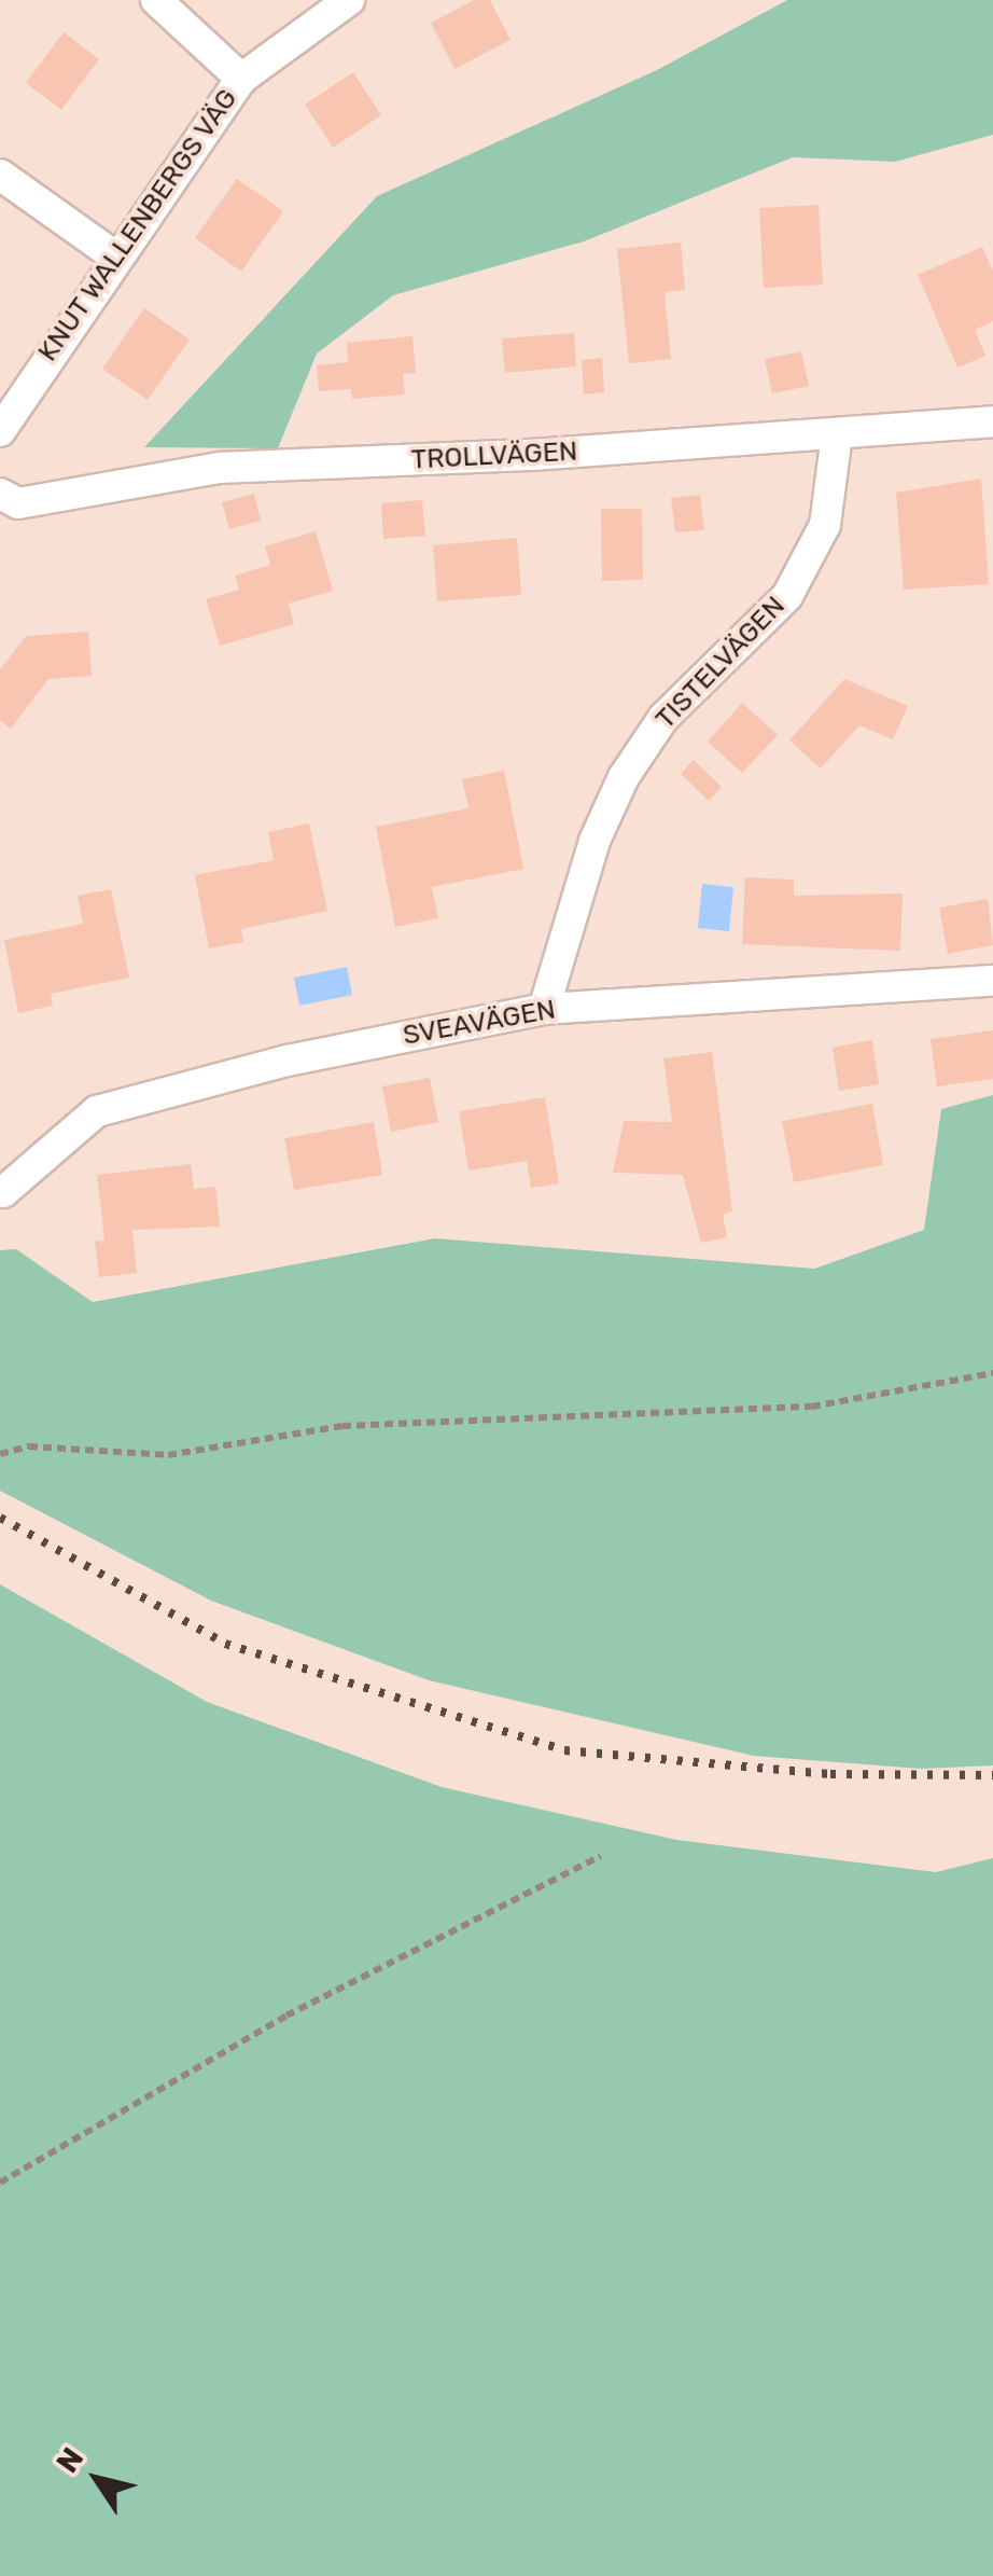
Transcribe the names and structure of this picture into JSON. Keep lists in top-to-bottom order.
{
  "streets": {
    "street": [
      "KNUT WALLENBERGS VÄG",
      "TROLLVÄGEN",
      "TISTELVÄGEN",
      "SVEAVÄGEN"
    ]
  },
  "crossings": [
    ["TROLLVÄGEN", "TISTELVÄGEN"],
    ["TISTELVÄGEN", "SVEAVÄGEN"]
  ],
  "north": "top left"
}
